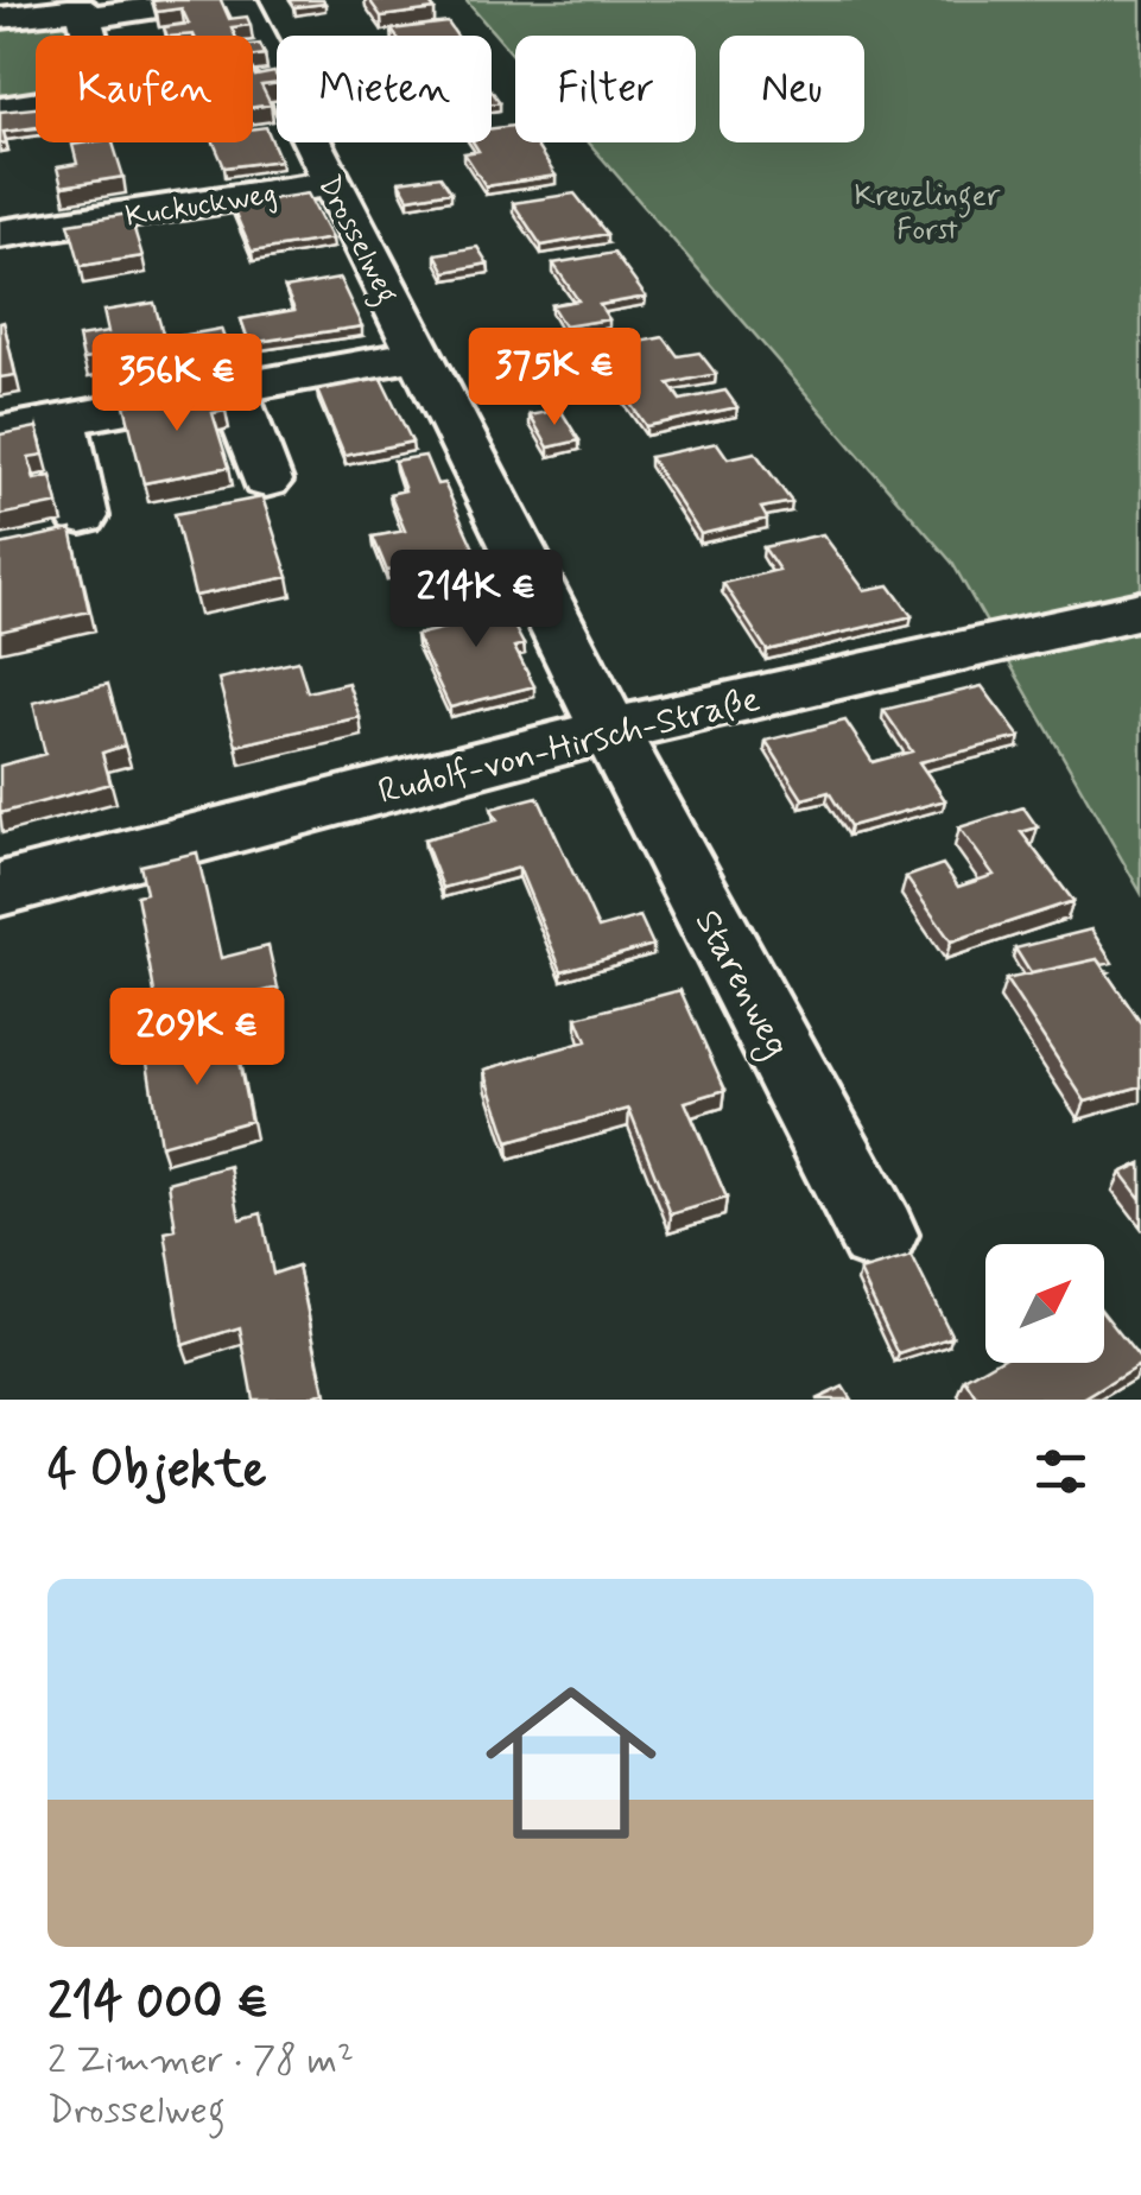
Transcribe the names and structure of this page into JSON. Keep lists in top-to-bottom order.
{
  "streets": {
    "street": [
      "Kuckuckweg",
      "Drosselweg",
      "Rudolf-von-Hirsch-Straße",
      "Starenweg"
    ]
  },
  "crossings": [
    ["Kuckuckweg", "Drosselweg"],
    ["Drosselweg", "Rudolf-von-Hirsch-Straße"],
    ["Drosselweg", "Starenweg"],
    ["Rudolf-von-Hirsch-Straße", "Starenweg"]
  ],
  "parks": ["Kreuzlinger Forst"],
  "north": "top right",
  "page": {
    "chip": [
      "Kaufen",
      "Mieten",
      "Filter",
      "Neu"
    ],
    "price": [
      "375K €",
      "356K €",
      "214K €",
      "209K €"
    ],
    "heading": "4 Objekte",
    "list": [
      {
        "name": "214 000 €",
        "note": "2 Zimmer · 78 m² · Drosselweg"
      }
    ]
  }
}
